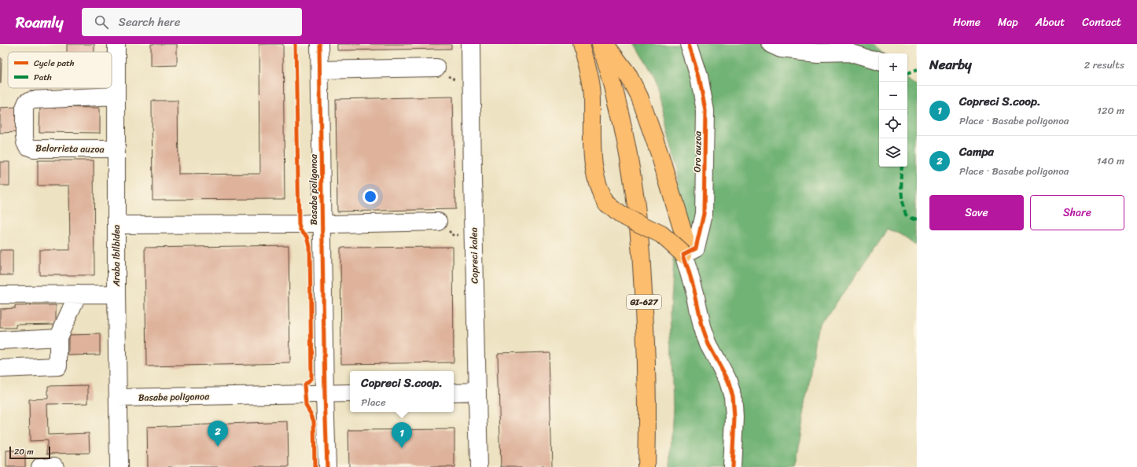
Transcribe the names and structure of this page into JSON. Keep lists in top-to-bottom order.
{
  "streets": {
    "main road": ["GI-627"],
    "street": [
      "Belorrieta auzoa",
      "Oro auzoa",
      "Basabe poligonoa",
      "Araba ibilbidea",
      "Copreci kalea"
    ]
  },
  "crossings": [
    ["Belorrieta auzoa", "Araba ibilbidea"],
    ["Basabe poligonoa", "Araba ibilbidea"]
  ],
  "legend": ["Cycle path", "Path"],
  "scale_bar": "20 m",
  "page": {
    "header": "Roamly",
    "search": "Search here",
    "nav": [
      "Home",
      "Map",
      "About",
      "Contact"
    ],
    "heading": ["Nearby", "2 results"],
    "map_buttons": ["+", "−"],
    "list": [
      {
        "mark": "1",
        "name": "Copreci S.coop.",
        "note": "Place · Basabe poligonoa",
        "value": "120 m"
      },
      {
        "mark": "2",
        "name": "Campa",
        "note": "Place · Basabe poligonoa",
        "value": "140 m"
      }
    ],
    "buttons": ["Save", "Share"],
    "popup": ["Copreci S.coop.", "Place"],
    "pins": ["2", "1"],
    "scale": "20 m"
  }
}
